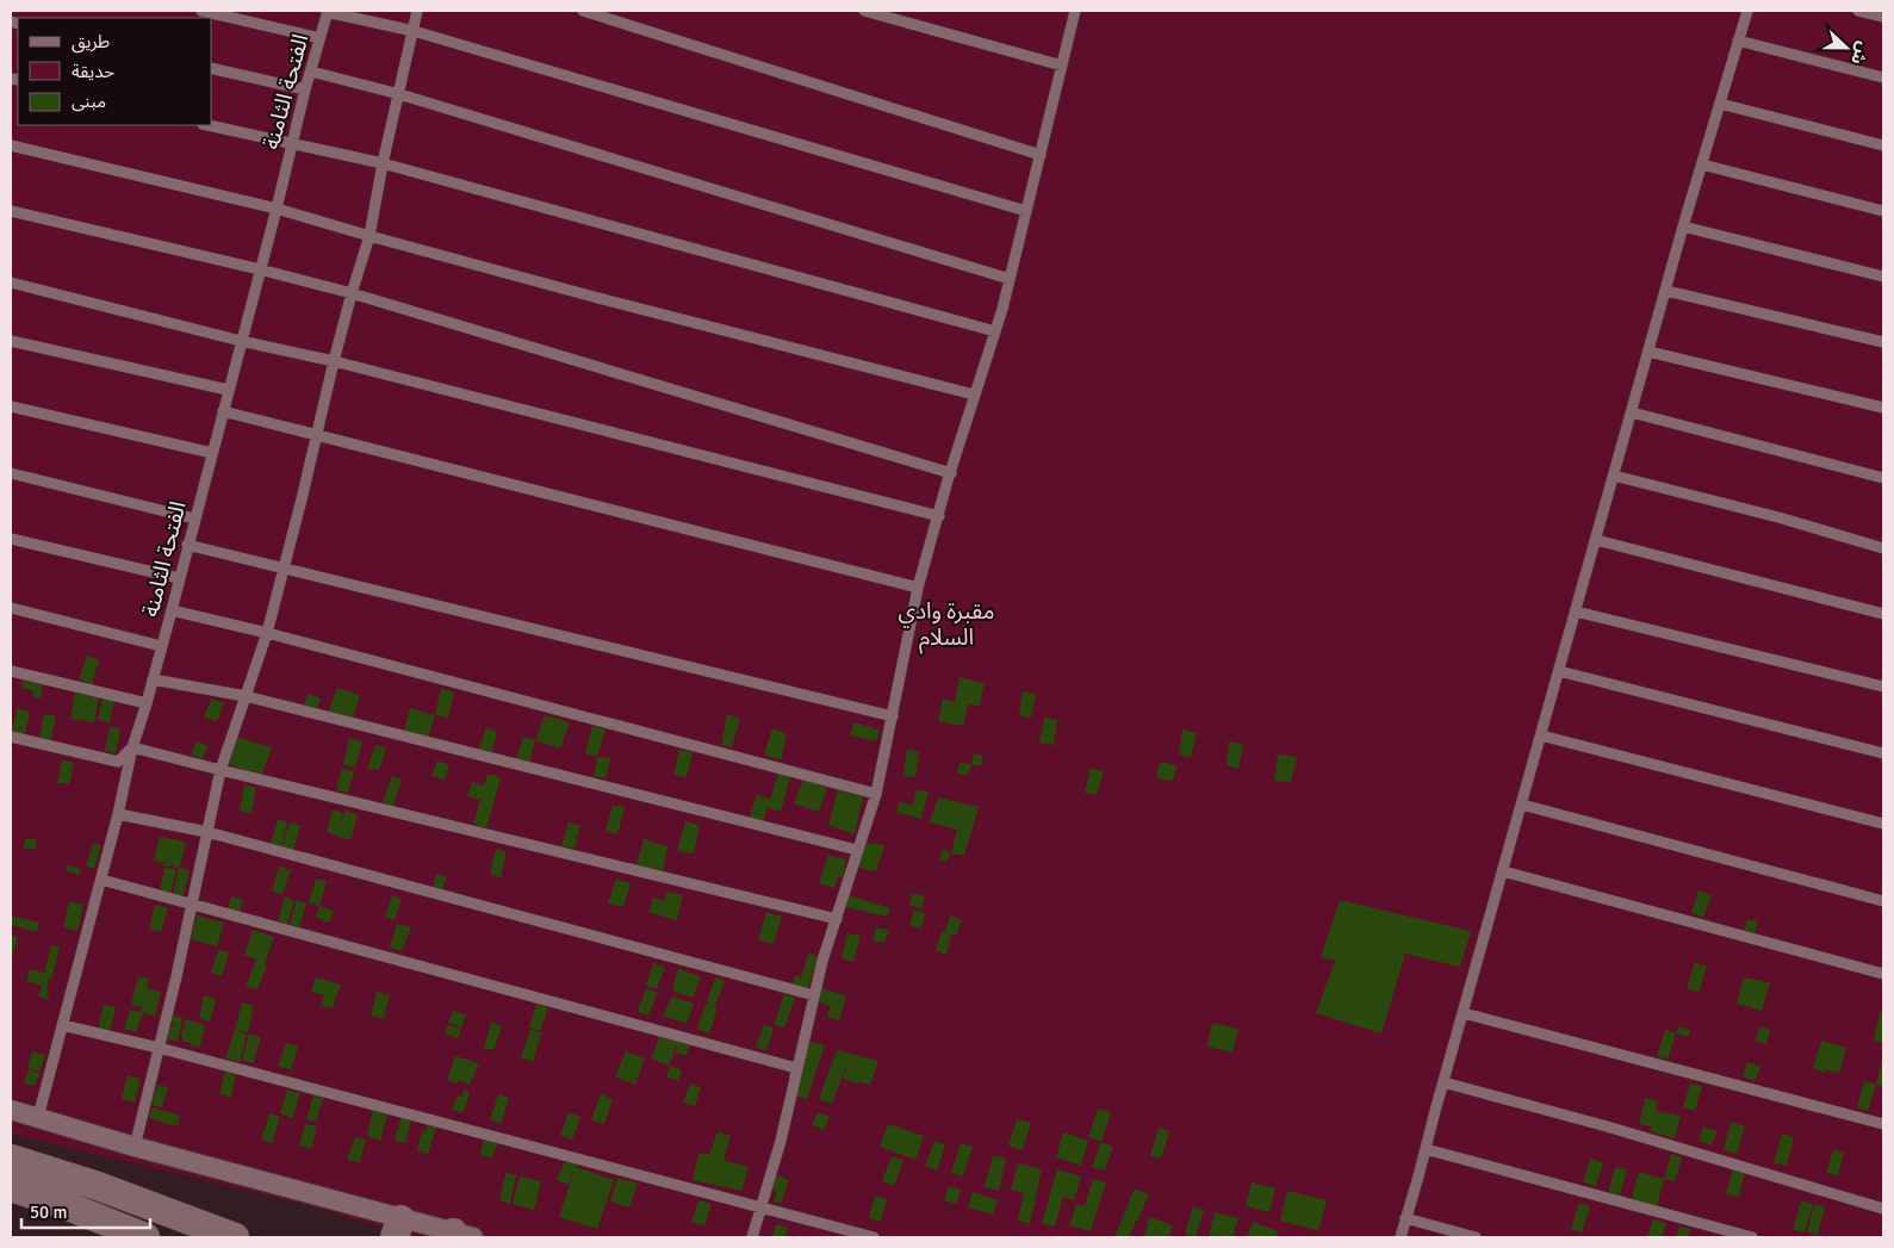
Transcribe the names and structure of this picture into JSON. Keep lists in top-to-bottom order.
{
  "streets": {
    "lane": ["الفتحة الثامنة"]
  },
  "parks": ["مقبرة وادي السلام"],
  "legend": ["طريق", "حديقة", "مبنى"],
  "scale_bar": "50 m",
  "north": "right"
}
